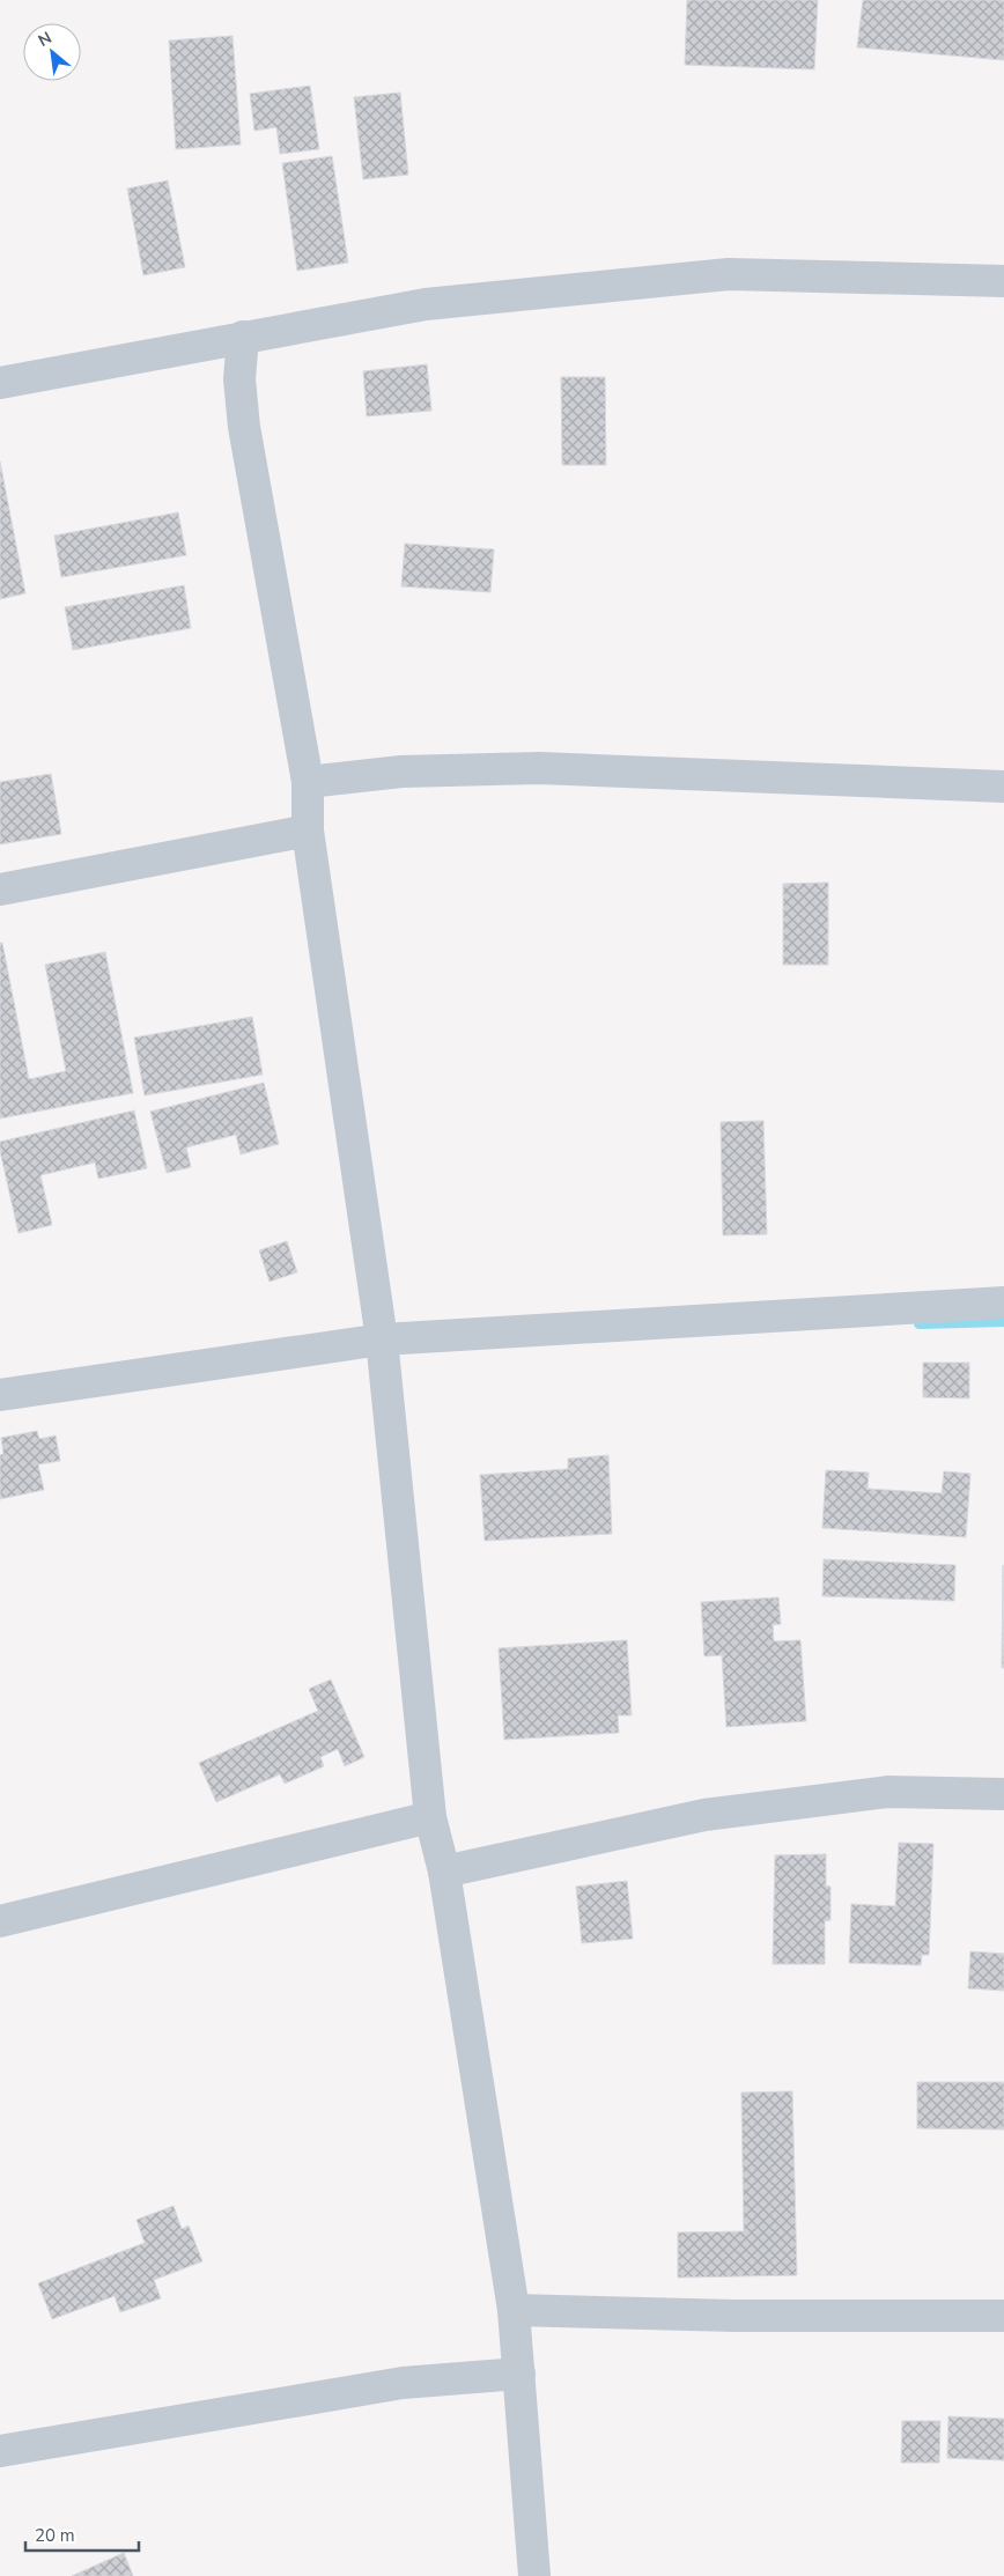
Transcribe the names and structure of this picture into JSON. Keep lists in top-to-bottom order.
{
  "scale_bar": "20 m",
  "north": "top left"
}
